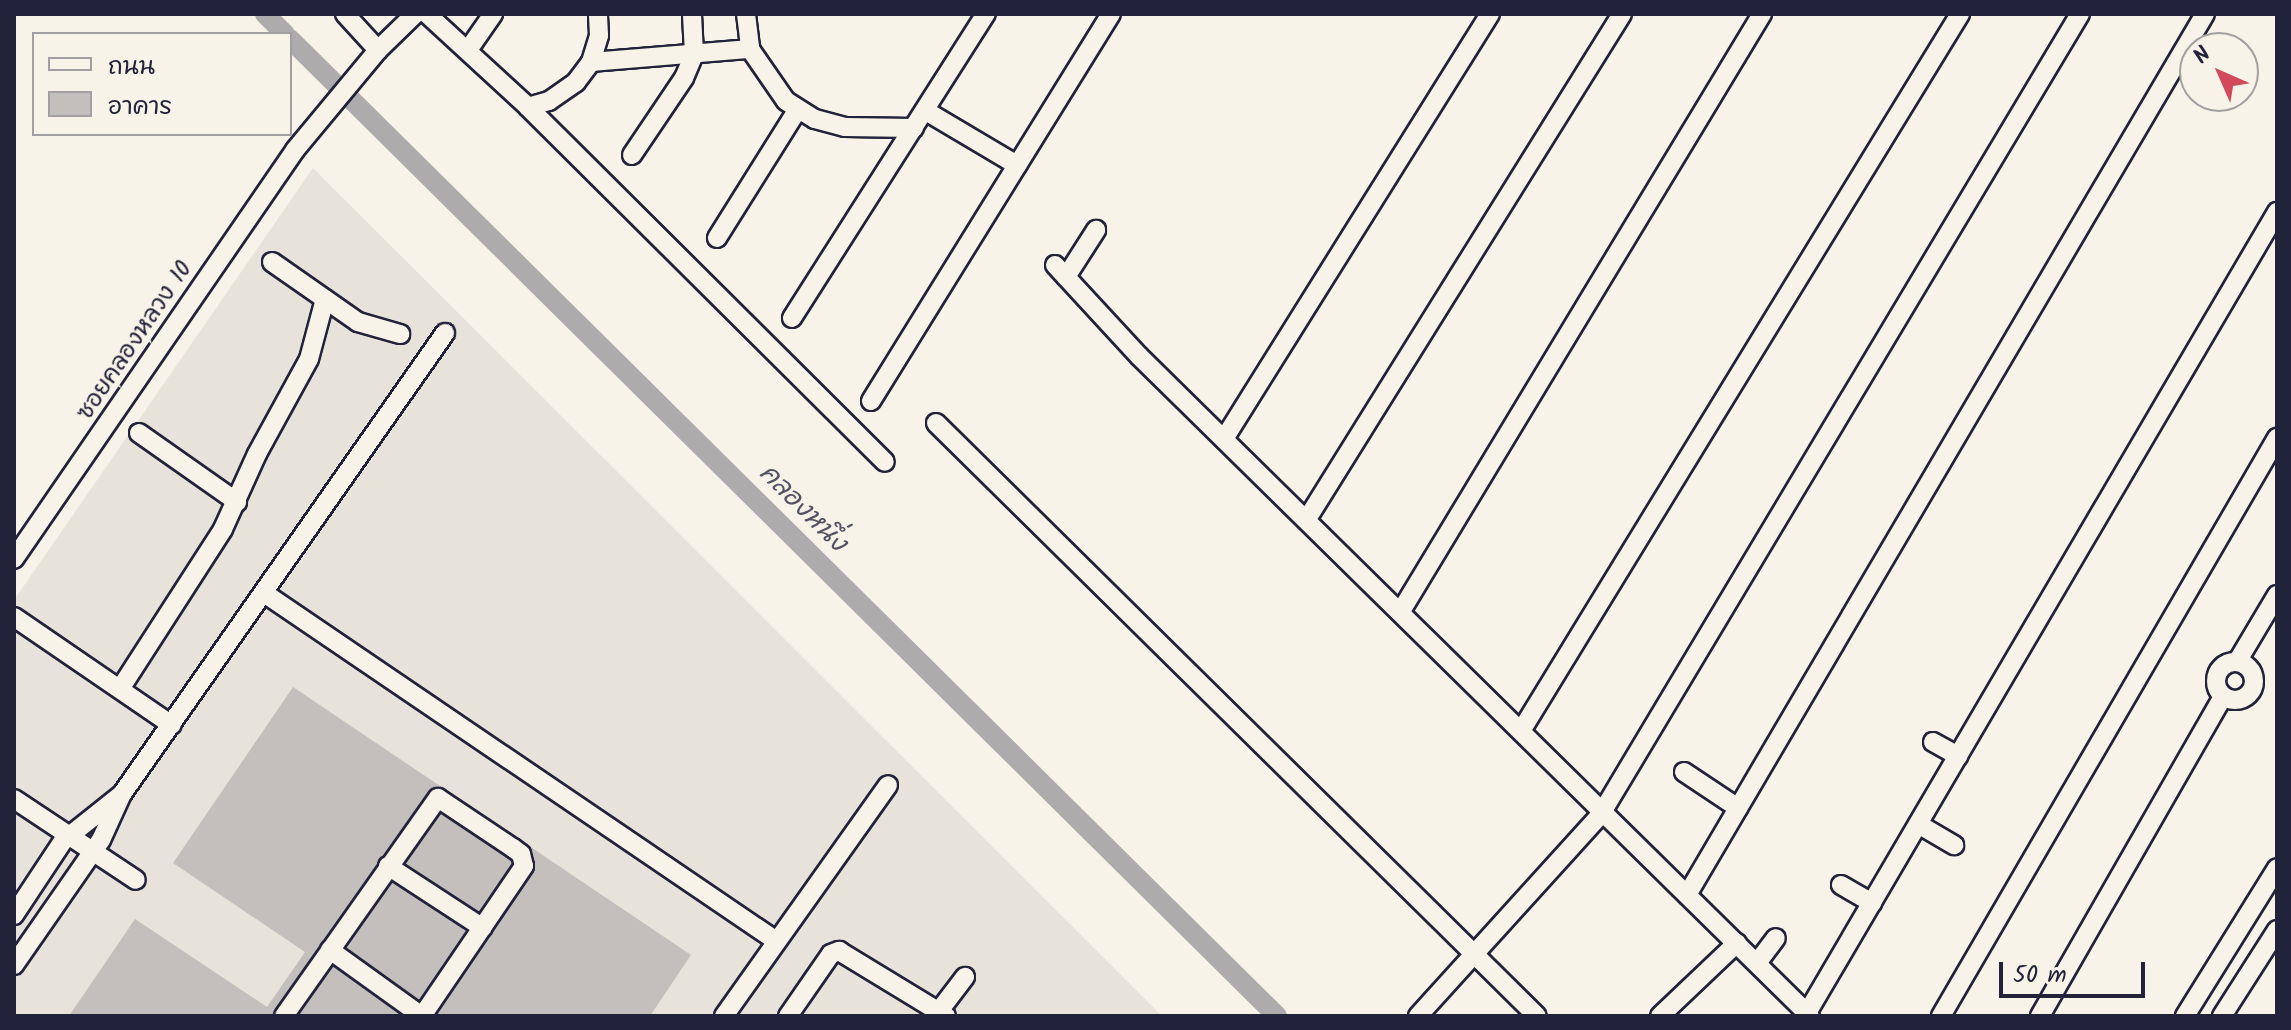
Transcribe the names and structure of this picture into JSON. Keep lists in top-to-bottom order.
{
  "streets": {
    "street": ["ซอยคลองหลวง 10"]
  },
  "water": ["คลองหนึ่ง"],
  "legend": ["ถนน", "อาคาร"],
  "scale_bar": "50 m",
  "north": "top left"
}
